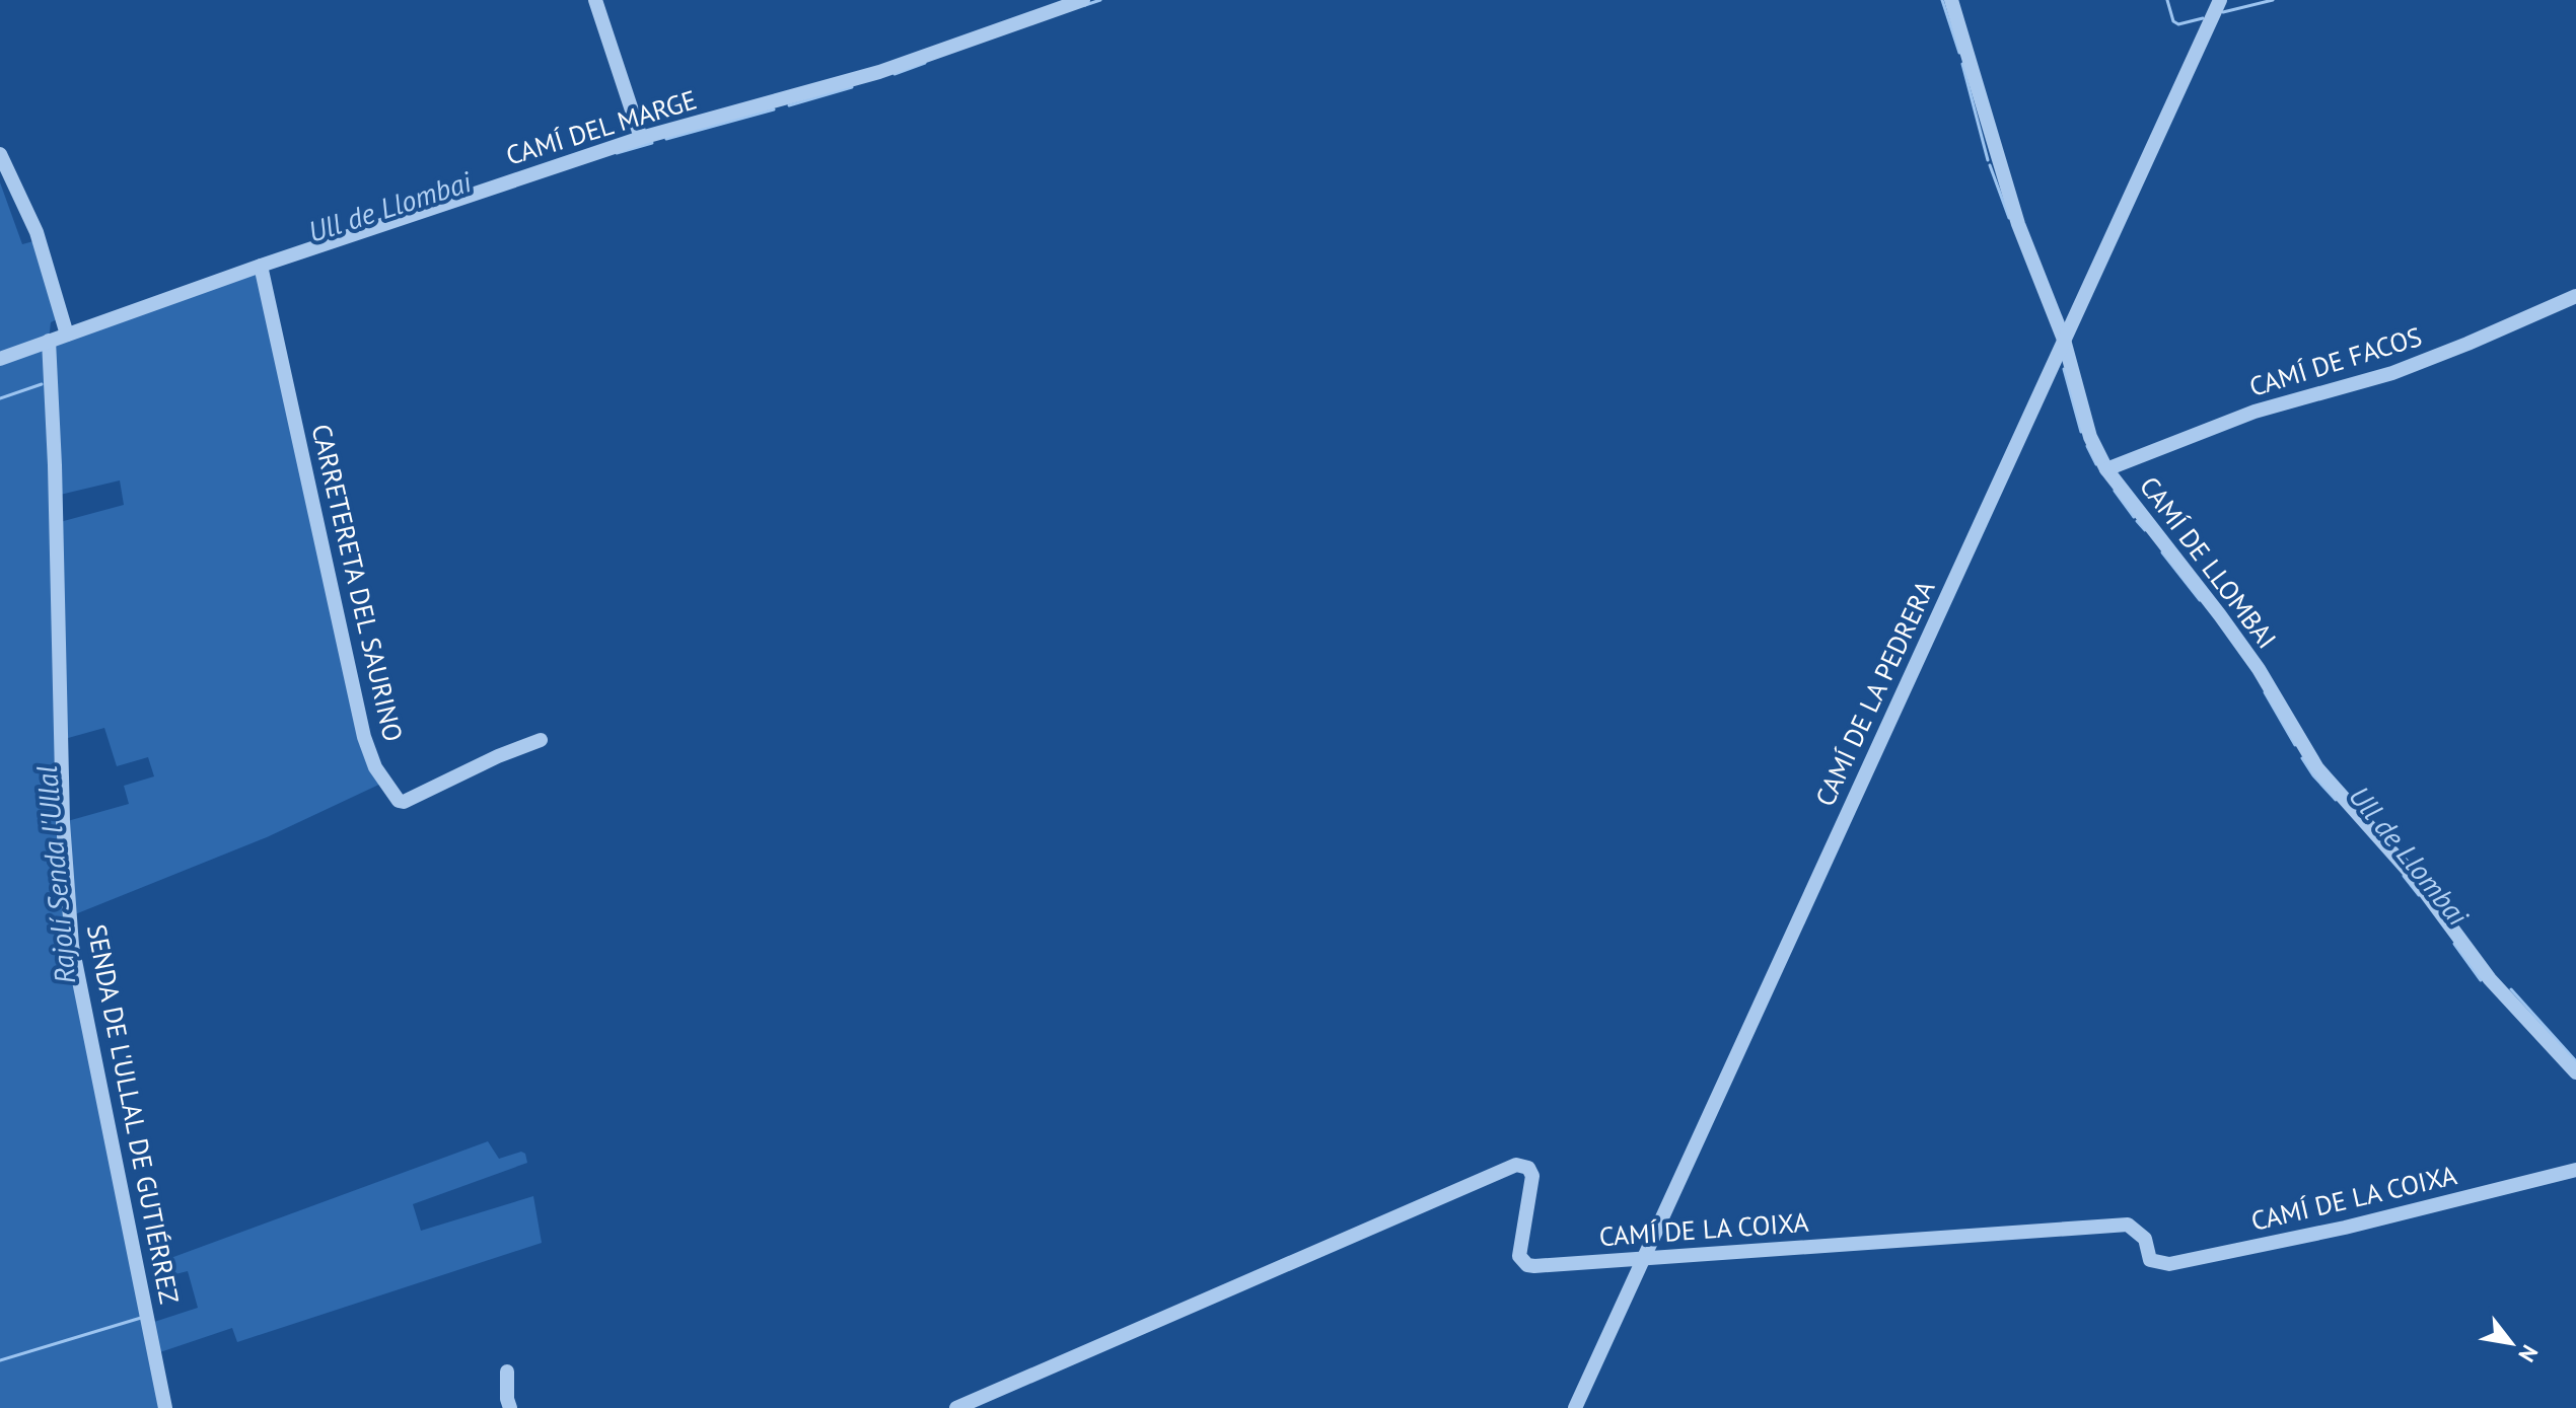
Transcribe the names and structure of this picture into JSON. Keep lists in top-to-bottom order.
{
  "streets": {
    "street": [
      "CAMÍ DEL MARGE",
      "CAMÍ DE FACOS",
      "CAMÍ DE LLOMBAI",
      "CARRETERETA DEL SAURINO",
      "CAMÍ DE LA PEDRERA",
      "SENDA DE L'ULLAL DE GUTIÉRREZ",
      "CAMÍ DE LA COIXA"
    ]
  },
  "crossings": [
    ["CAMÍ DEL MARGE", "CARRETERETA DEL SAURINO"],
    ["CAMÍ DEL MARGE", "SENDA DE L'ULLAL DE GUTIÉRREZ"],
    ["CAMÍ DE FACOS", "CAMÍ DE LLOMBAI"],
    ["CAMÍ DE LLOMBAI", "CAMÍ DE LA PEDRERA"],
    ["CAMÍ DE LA PEDRERA", "CAMÍ DE LA COIXA"]
  ],
  "water": ["Ull de Llombai", "Rajolí Senda l'Ullal"],
  "north": "bottom right"
}
